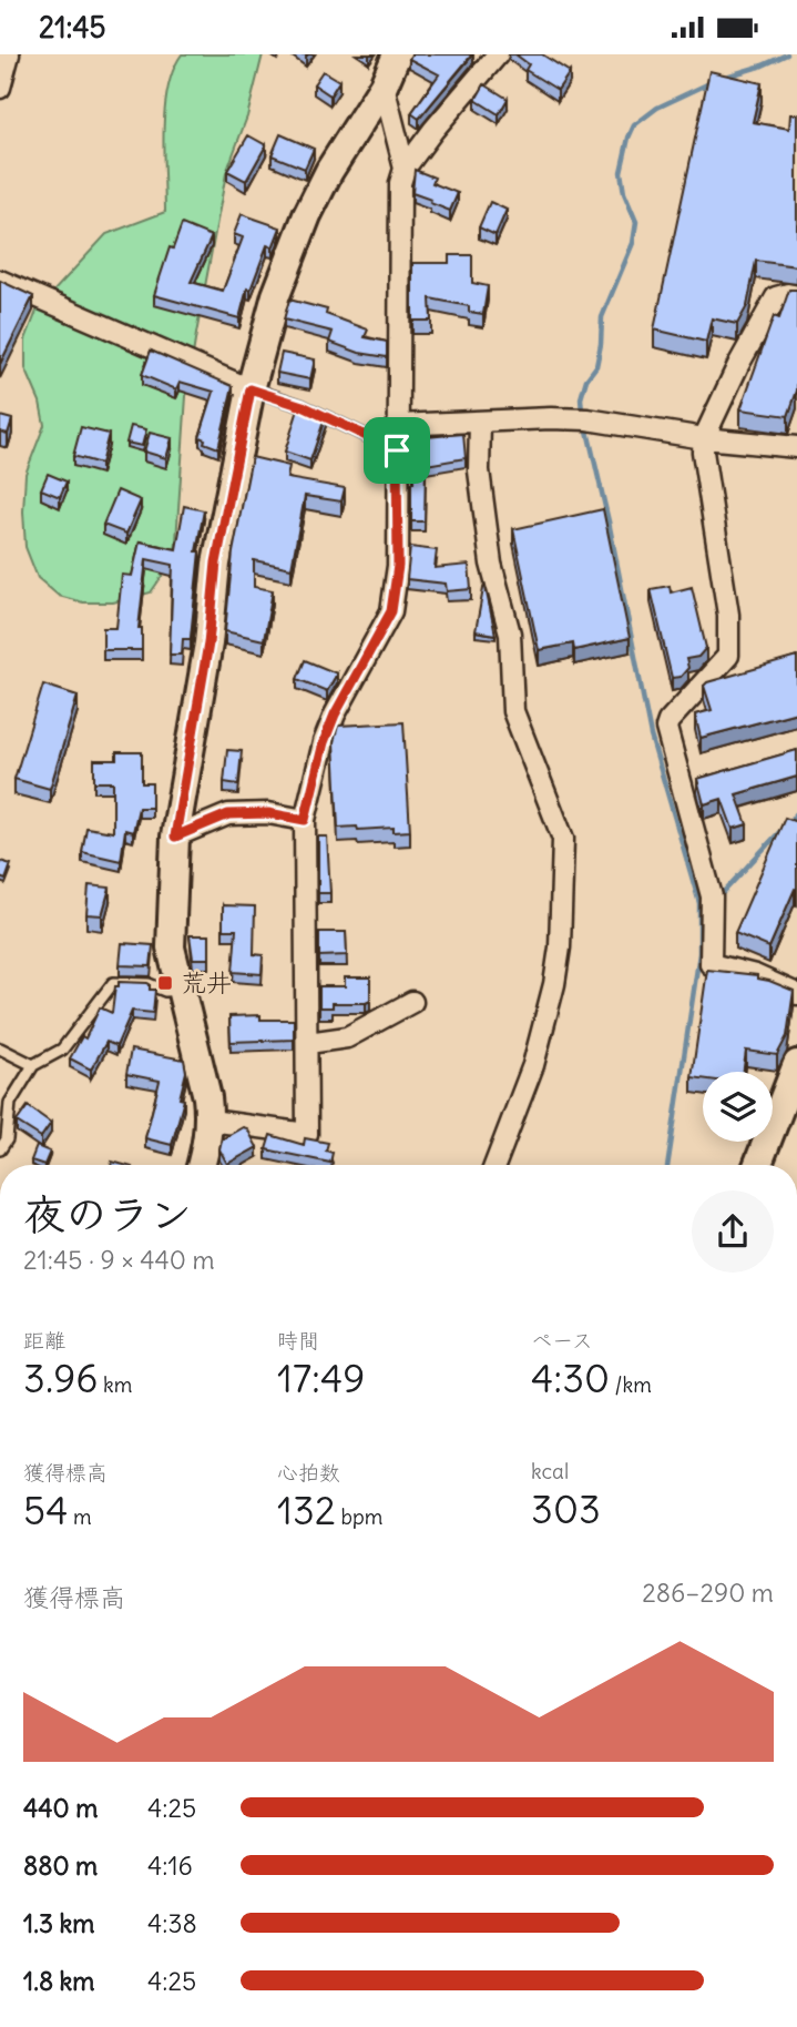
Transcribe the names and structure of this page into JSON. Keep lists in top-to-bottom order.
{
  "places": {
    "transit": ["荒井"]
  },
  "page": {
    "status": "21:45",
    "heading": ["夜のラン", "21:45 · 9 × 440 m"],
    "stats": [
      ["距離", "3.96 km"],
      ["時間", "17:49"],
      ["ペース", "4:30 /km"],
      ["獲得標高", "54 m"],
      ["心拍数", "132 bpm"],
      ["kcal", "303"]
    ],
    "chart": ["獲得標高", "286–290 m"],
    "list": [
      {
        "name": "440 m",
        "note": "4:25"
      },
      {
        "name": "880 m",
        "note": "4:16"
      },
      {
        "name": "1.3 km",
        "note": "4:38"
      },
      {
        "name": "1.8 km",
        "note": "4:25"
      }
    ]
  }
}
